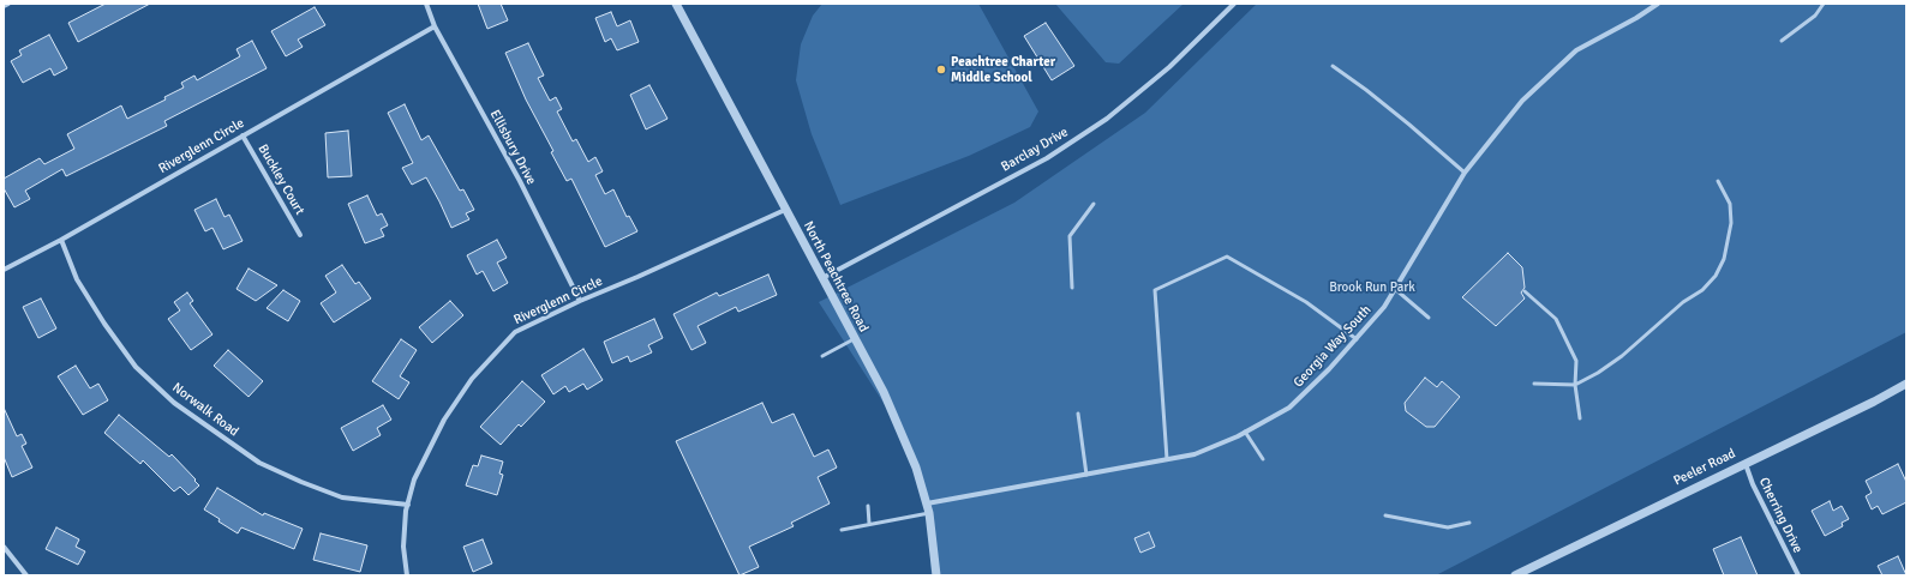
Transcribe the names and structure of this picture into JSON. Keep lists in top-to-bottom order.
{
  "streets": {
    "street": [
      "Riverglenn Circle",
      "Ellisbury Drive",
      "Barclay Drive",
      "Buckley Court",
      "North Peachtree Road",
      "Georgia Way South",
      "Norwalk Road",
      "Peeler Road",
      "Cherring Drive"
    ]
  },
  "crossings": [
    ["Riverglenn Circle", "Ellisbury Drive"],
    ["Riverglenn Circle", "Buckley Court"],
    ["Riverglenn Circle", "North Peachtree Road"],
    ["Riverglenn Circle", "Norwalk Road"],
    ["Barclay Drive", "North Peachtree Road"],
    ["North Peachtree Road", "Georgia Way South"],
    ["Peeler Road", "Cherring Drive"]
  ],
  "parks": ["Brook Run Park"],
  "places": ["Peachtree Charter Middle School"]
}
